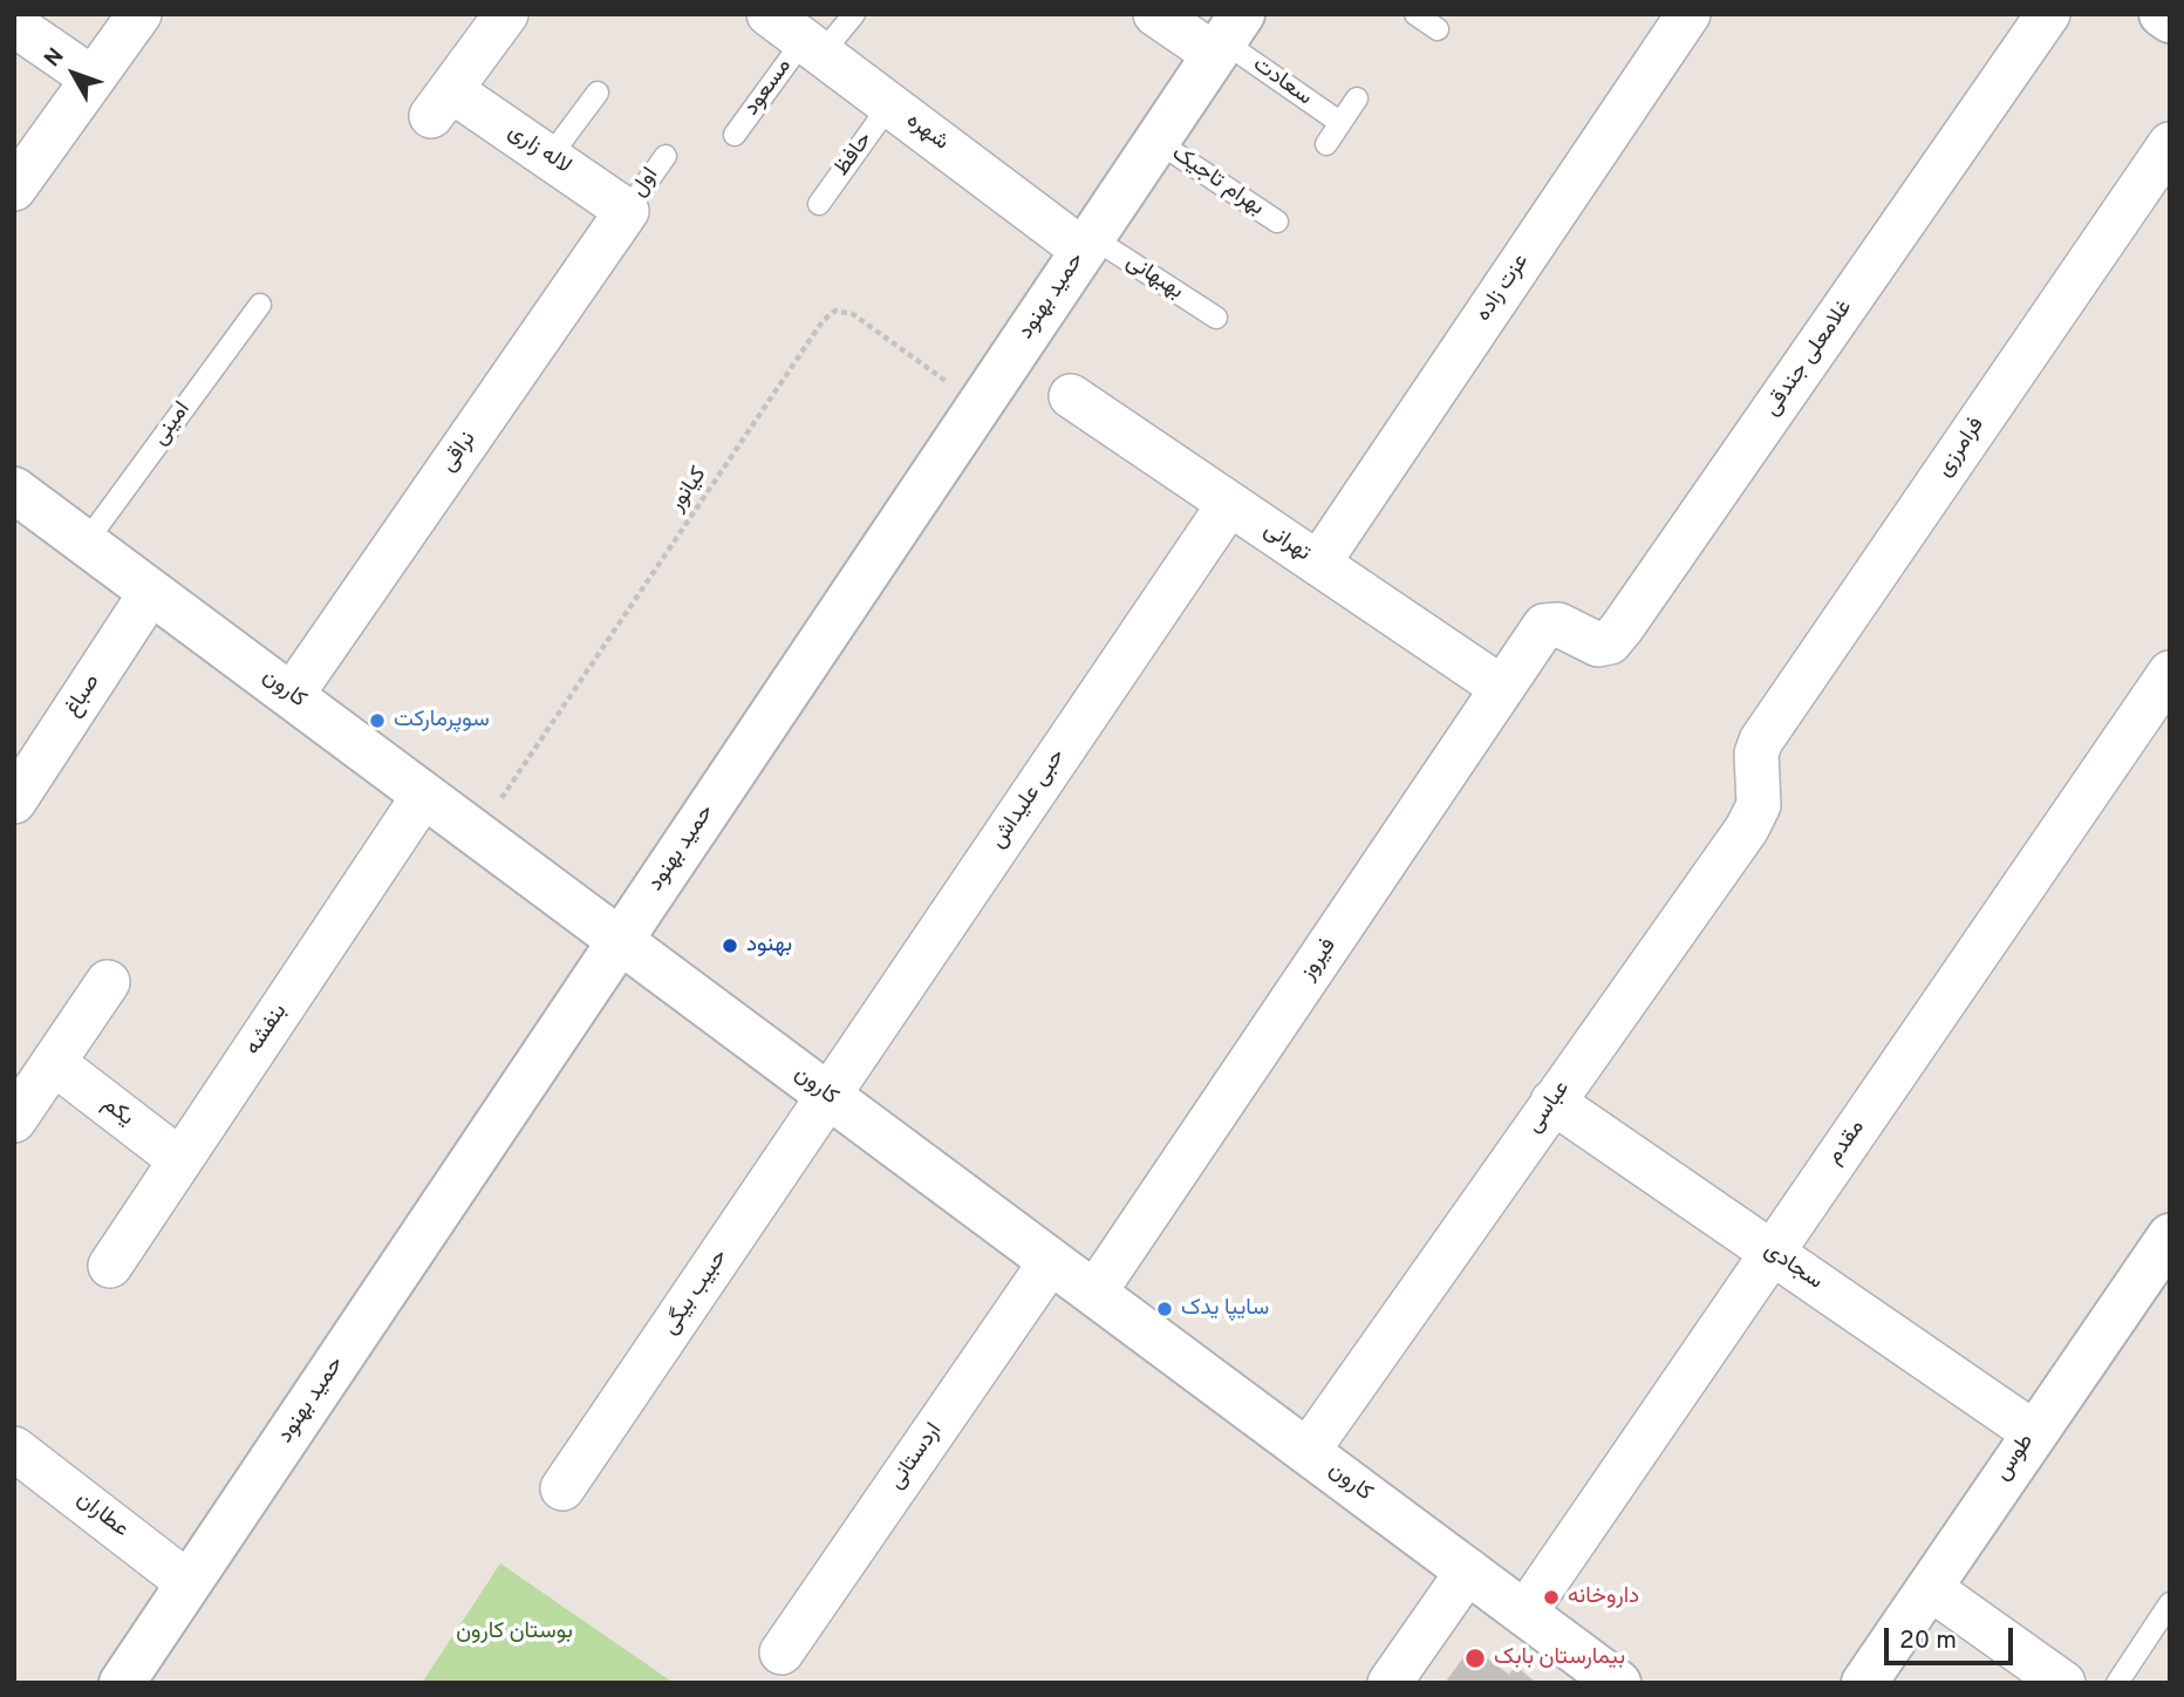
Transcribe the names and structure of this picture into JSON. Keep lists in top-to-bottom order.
{
  "streets": {
    "street": [
      "شهره",
      "لاله زاری",
      "عزت زاده",
      "حمید بهنود",
      "غلامعلی جندقی",
      "فرامرزی",
      "نراقی",
      "تهرانی",
      "کارون",
      "صباغ",
      "حبی علیداش",
      "فیروز",
      "بنفشه",
      "عباسی",
      "یکم",
      "مقدم",
      "سجادی",
      "حبیب بیگی",
      "اردستانی",
      "طوس",
      "عطاران"
    ],
    "lane": [
      "سعادت",
      "مسعود",
      "حافظ",
      "بهرام تاجیک",
      "اول",
      "بهبهانی",
      "امینی"
    ],
    "path": ["کیانور"]
  },
  "crossings": [
    ["سعادت", "حمید بهنود"],
    ["مسعود", "شهره"],
    ["شهره", "حافظ"],
    ["شهره", "بهبهانی"],
    ["شهره", "حمید بهنود"],
    ["لاله زاری", "اول"],
    ["لاله زاری", "نراقی"],
    ["بهرام تاجیک", "حمید بهنود"],
    ["اول", "نراقی"],
    ["بهبهانی", "حمید بهنود"],
    ["عزت زاده", "تهرانی"],
    ["حمید بهنود", "کیانور"],
    ["حمید بهنود", "کارون"],
    ["حمید بهنود", "عطاران"],
    ["غلامعلی جندقی", "فیروز"],
    ["امینی", "کارون"],
    ["فرامرزی", "عباسی"],
    ["نراقی", "کارون"],
    ["کیانور", "کارون"],
    ["تهرانی", "حبی علیداش"],
    ["تهرانی", "فیروز"],
    ["کارون", "صباغ"],
    ["کارون", "حبی علیداش"],
    ["کارون", "فیروز"],
    ["کارون", "بنفشه"],
    ["کارون", "عباسی"],
    ["کارون", "مقدم"],
    ["کارون", "حبیب بیگی"],
    ["کارون", "اردستانی"],
    ["حبی علیداش", "حبیب بیگی"],
    ["بنفشه", "یکم"],
    ["عباسی", "سجادی"],
    ["مقدم", "سجادی"],
    ["سجادی", "طوس"]
  ],
  "parks": ["بوستان کارون"],
  "places": [
    "سوپرمارکت",
    "بهنود",
    "سایپا یدک",
    "داروخانه",
    "بیمارستان بابک"
  ],
  "scale_bar": "20 m",
  "north": "top left"
}
